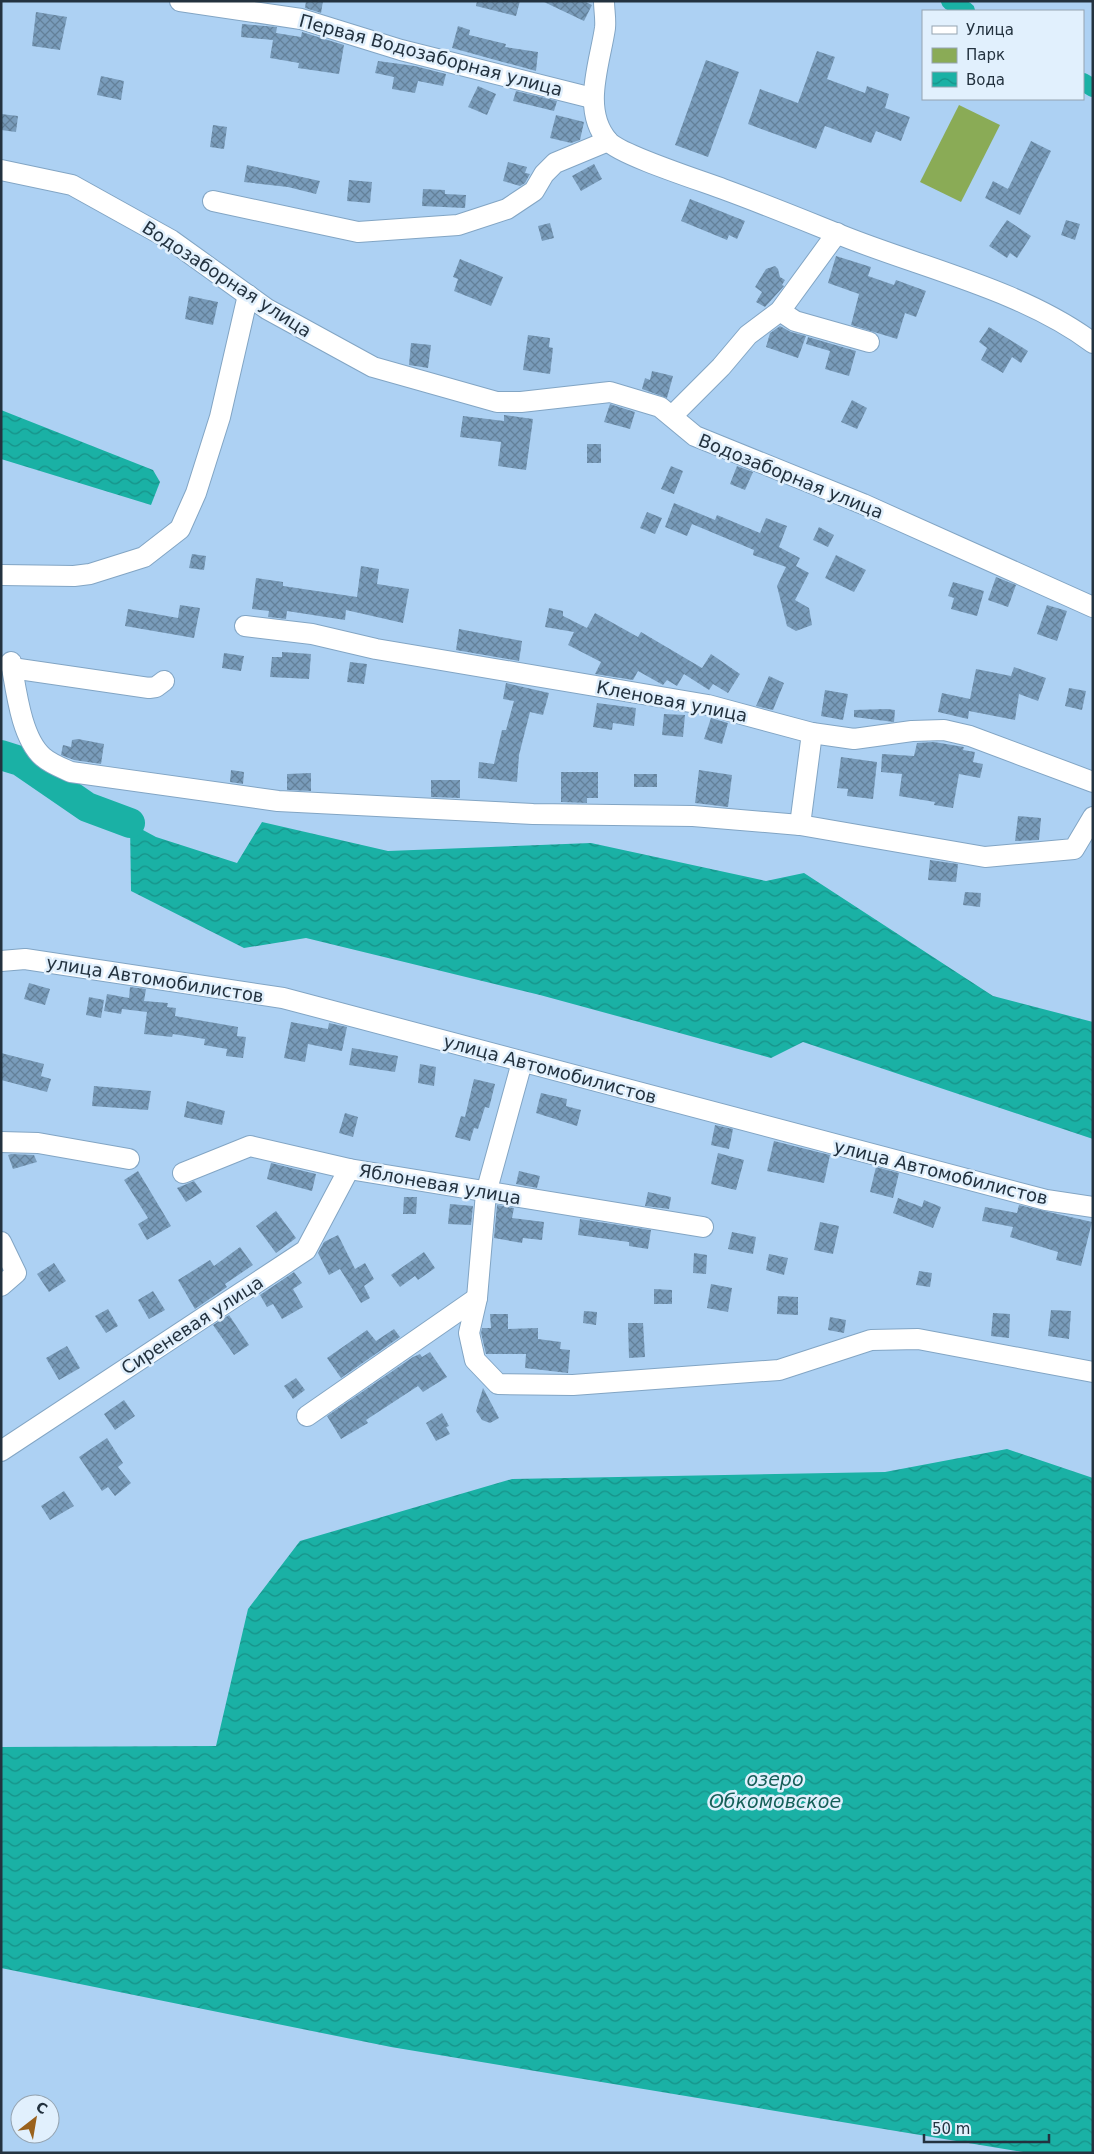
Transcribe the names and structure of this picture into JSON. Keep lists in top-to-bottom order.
{
  "streets": {
    "street": [
      "Первая Водозаборная улица",
      "Водозаборная улица",
      "Кленовая улица",
      "улица Автомобилистов",
      "Яблоневая улица",
      "Сиреневая улица"
    ]
  },
  "crossings": [
    ["Яблоневая улица", "Сиреневая улица"]
  ],
  "water": ["озеро Обкомовское"],
  "legend": ["Улица", "Парк", "Вода"],
  "scale_bar": "50 m",
  "north": "top right"
}
